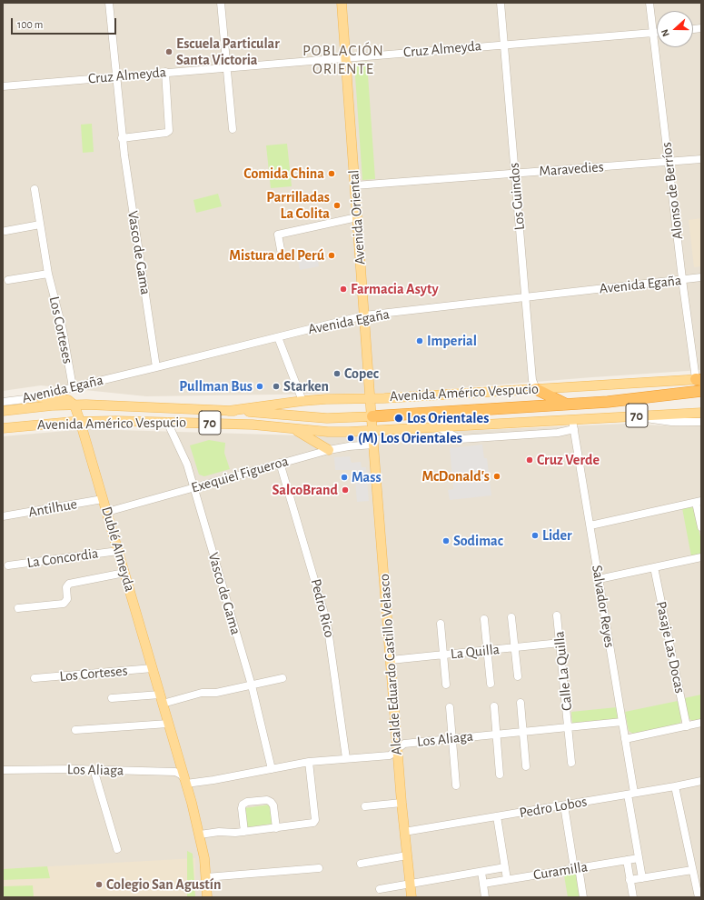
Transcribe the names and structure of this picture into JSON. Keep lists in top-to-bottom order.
{
  "streets": {
    "highway": ["70"],
    "main road": [
      "Avenida Oriental",
      "Avenida Américo Vespucio",
      "Dublé Almeyda",
      "Alcalde Eduardo Castillo Velasco"
    ],
    "street": [
      "Cruz Almeyda",
      "Maravedies",
      "Alonso de Berríos",
      "Los Guindos",
      "Vasco de Gama",
      "Avenida Egaña",
      "Los Corteses",
      "Exequiel Figueroa",
      "Antilhue",
      "La Concordia",
      "Salvador Reyes",
      "Pedro Rico",
      "Pasaje Las Docas",
      "La Quilla",
      "Calle La Quilla",
      "Los Aliaga",
      "Pedro Lobos",
      "Curamilla"
    ]
  },
  "crossings": [
    ["Cruz Almeyda", "Alonso de Berríos"],
    ["Cruz Almeyda", "Los Guindos"],
    ["Cruz Almeyda", "Avenida Oriental"],
    ["Cruz Almeyda", "Vasco de Gama"],
    ["Maravedies", "Alonso de Berríos"],
    ["Maravedies", "Los Guindos"],
    ["Maravedies", "Avenida Oriental"],
    ["Alonso de Berríos", "Avenida Egaña"],
    ["Alonso de Berríos", "Avenida Américo Vespucio"],
    ["Los Guindos", "Avenida Egaña"],
    ["Los Guindos", "Avenida Américo Vespucio"],
    ["Avenida Oriental", "Avenida Egaña"],
    ["Avenida Oriental", "Avenida Américo Vespucio"],
    ["Avenida Oriental", "70"],
    ["Avenida Oriental", "Alcalde Eduardo Castillo Velasco"],
    ["Vasco de Gama", "Avenida Egaña"],
    ["Vasco de Gama", "Avenida Américo Vespucio"],
    ["Vasco de Gama", "Exequiel Figueroa"],
    ["Vasco de Gama", "Los Aliaga"],
    ["Avenida Egaña", "Los Corteses"],
    ["Los Corteses", "Dublé Almeyda"],
    ["Avenida Américo Vespucio", "70"],
    ["Avenida Américo Vespucio", "Dublé Almeyda"],
    ["Avenida Américo Vespucio", "Salvador Reyes"],
    ["Avenida Américo Vespucio", "Alcalde Eduardo Castillo Velasco"],
    ["Exequiel Figueroa", "Dublé Almeyda"],
    ["Exequiel Figueroa", "Pedro Rico"],
    ["Exequiel Figueroa", "Alcalde Eduardo Castillo Velasco"],
    ["Antilhue", "Dublé Almeyda"],
    ["Dublé Almeyda", "La Concordia"],
    ["Dublé Almeyda", "Los Aliaga"],
    ["Salvador Reyes", "Los Aliaga"],
    ["Salvador Reyes", "Pedro Lobos"],
    ["Salvador Reyes", "Curamilla"],
    ["Pedro Rico", "Los Aliaga"],
    ["La Quilla", "Alcalde Eduardo Castillo Velasco"],
    ["La Quilla", "Calle La Quilla"],
    ["Alcalde Eduardo Castillo Velasco", "Los Aliaga"],
    ["Alcalde Eduardo Castillo Velasco", "Pedro Lobos"],
    ["Calle La Quilla", "Los Aliaga"]
  ],
  "districts": ["POBLACIÓN ORIENTE"],
  "places": [
    "Escuela Particular Santa Victoria",
    "Comida China",
    "Parrilladas La Colita",
    "Mistura del Perú",
    "Farmacia Asyty",
    "Imperial",
    "Copec",
    "Pullman Bus",
    "Starken",
    "Los Orientales",
    "(M) Los Orientales",
    "Cruz Verde",
    "McDonald's",
    "Mass",
    "SalcoBrand",
    "Lider",
    "Sodimac",
    "Colegio San Agustín"
  ],
  "scale_bar": "100 m",
  "north": "left"
}
